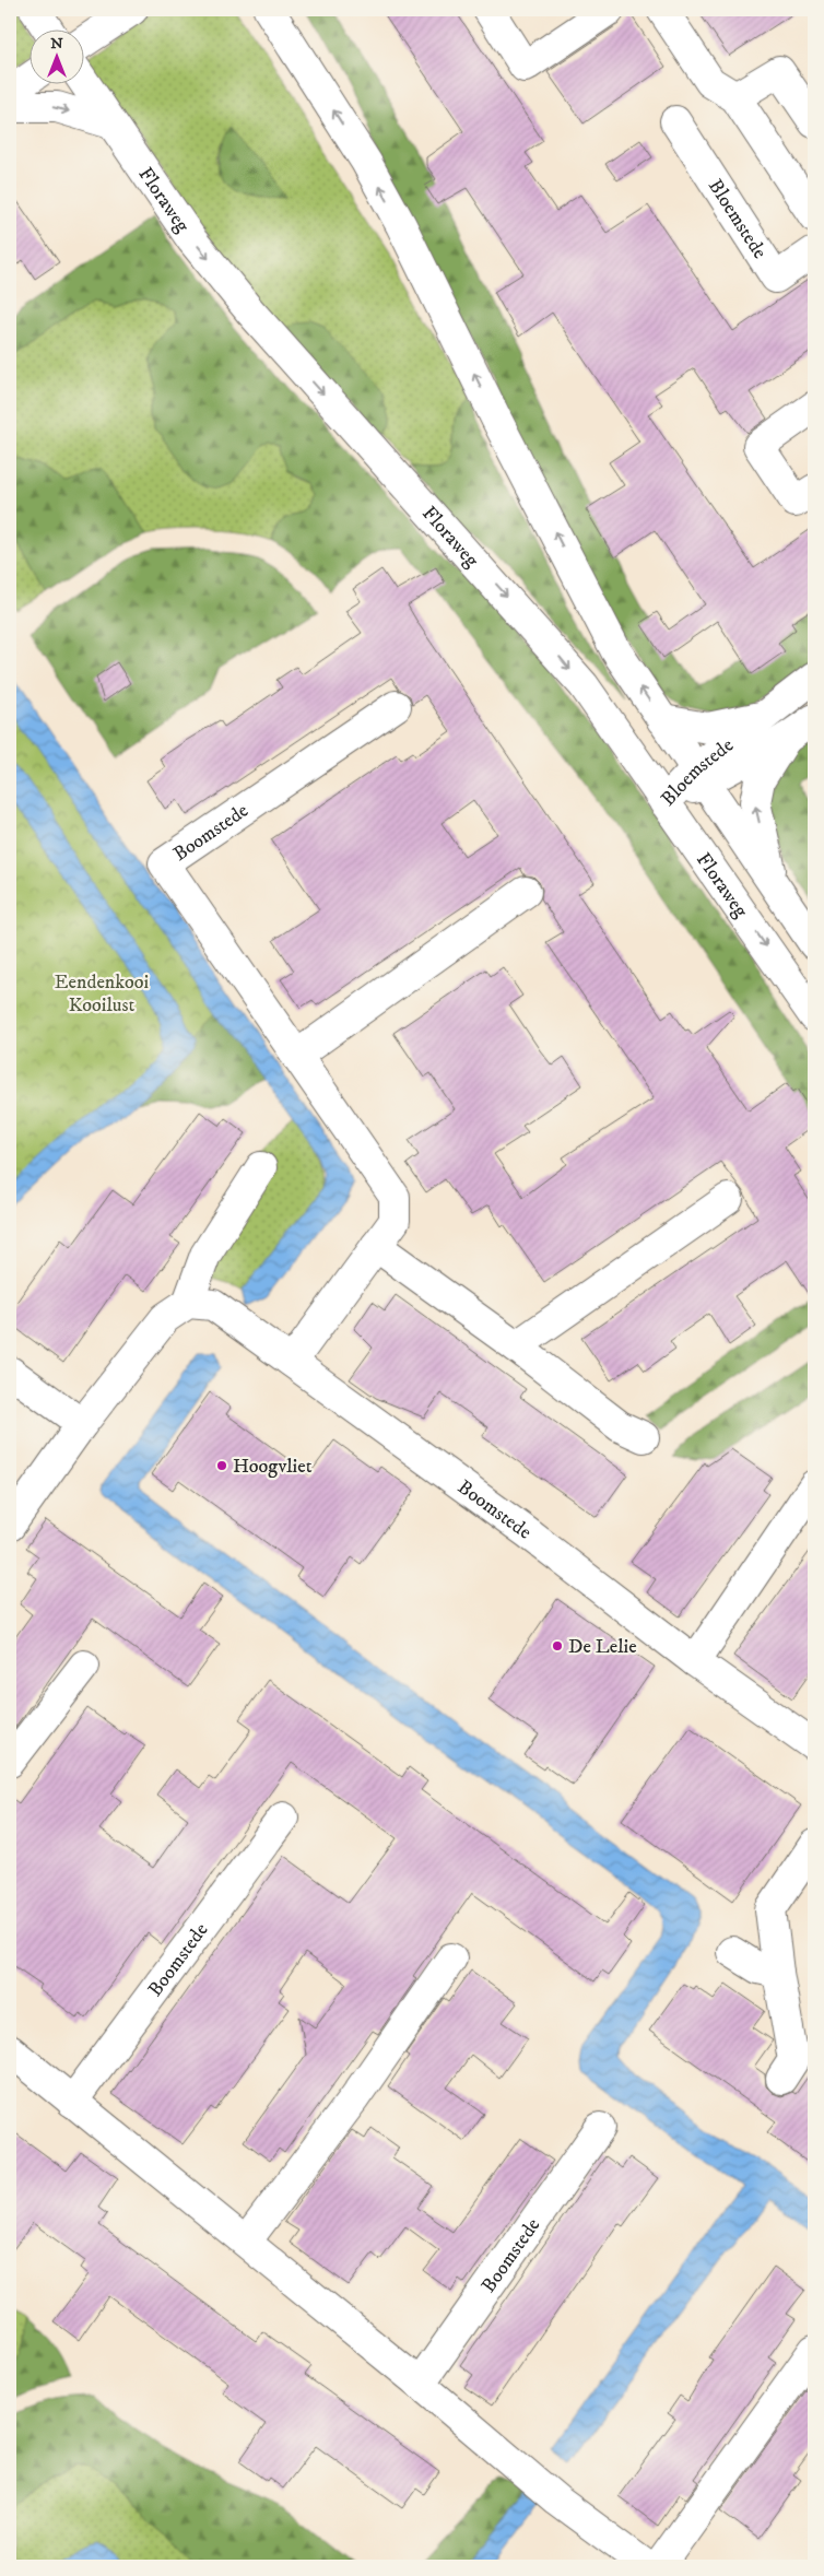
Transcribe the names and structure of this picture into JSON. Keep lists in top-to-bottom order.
{
  "streets": {
    "street": ["Floraweg", "Bloemstede", "Boomstede"]
  },
  "crossings": [
    ["Floraweg", "Bloemstede"]
  ],
  "parks": ["Eendenkooi Kooilust"],
  "places": ["Hoogvliet", "De Lelie"],
  "north": "top"
}
